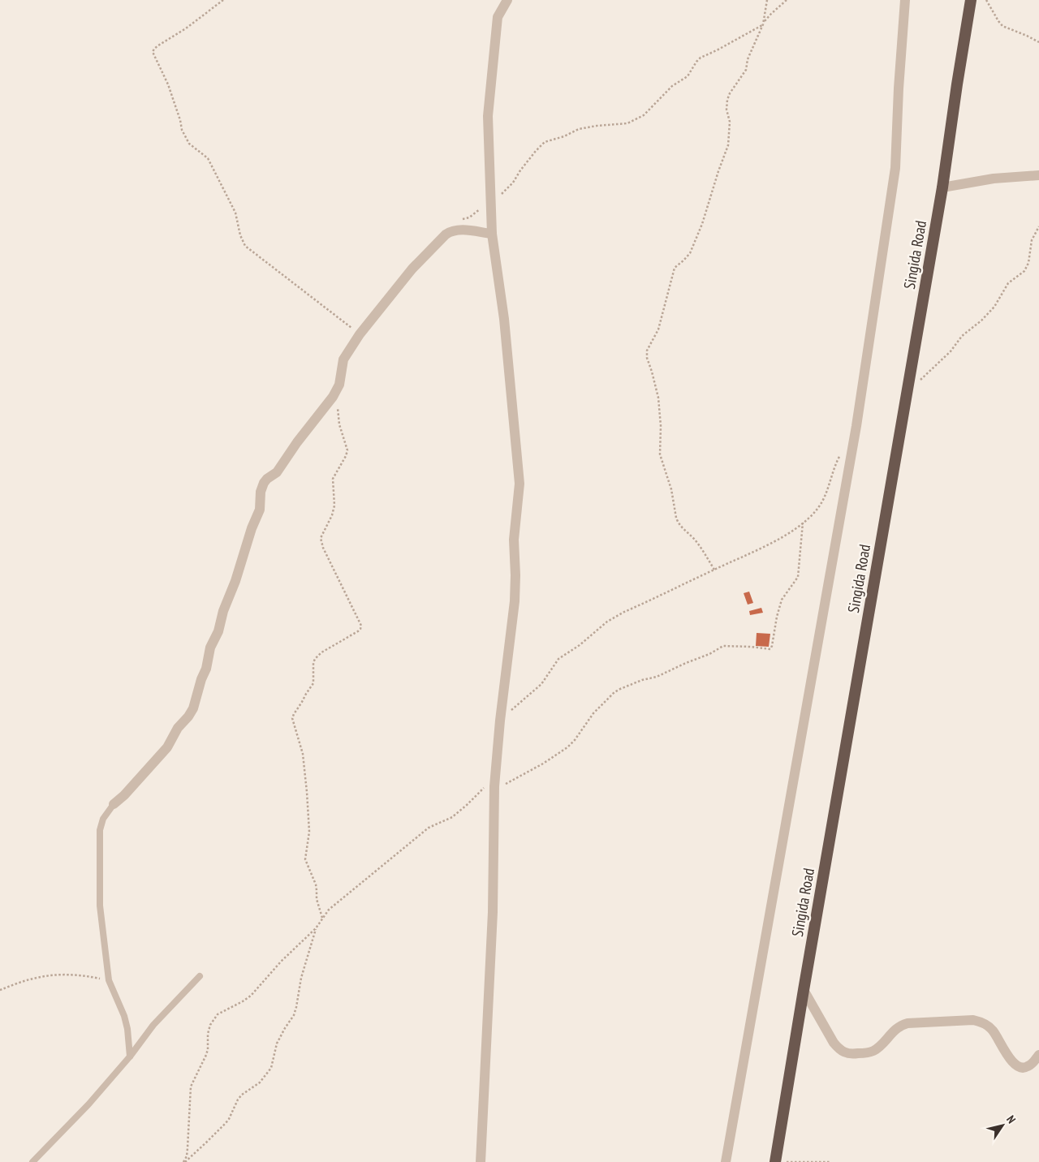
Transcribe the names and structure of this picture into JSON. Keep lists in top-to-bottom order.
{
  "streets": {
    "highway": ["Singida Road"]
  },
  "north": "top right"
}
